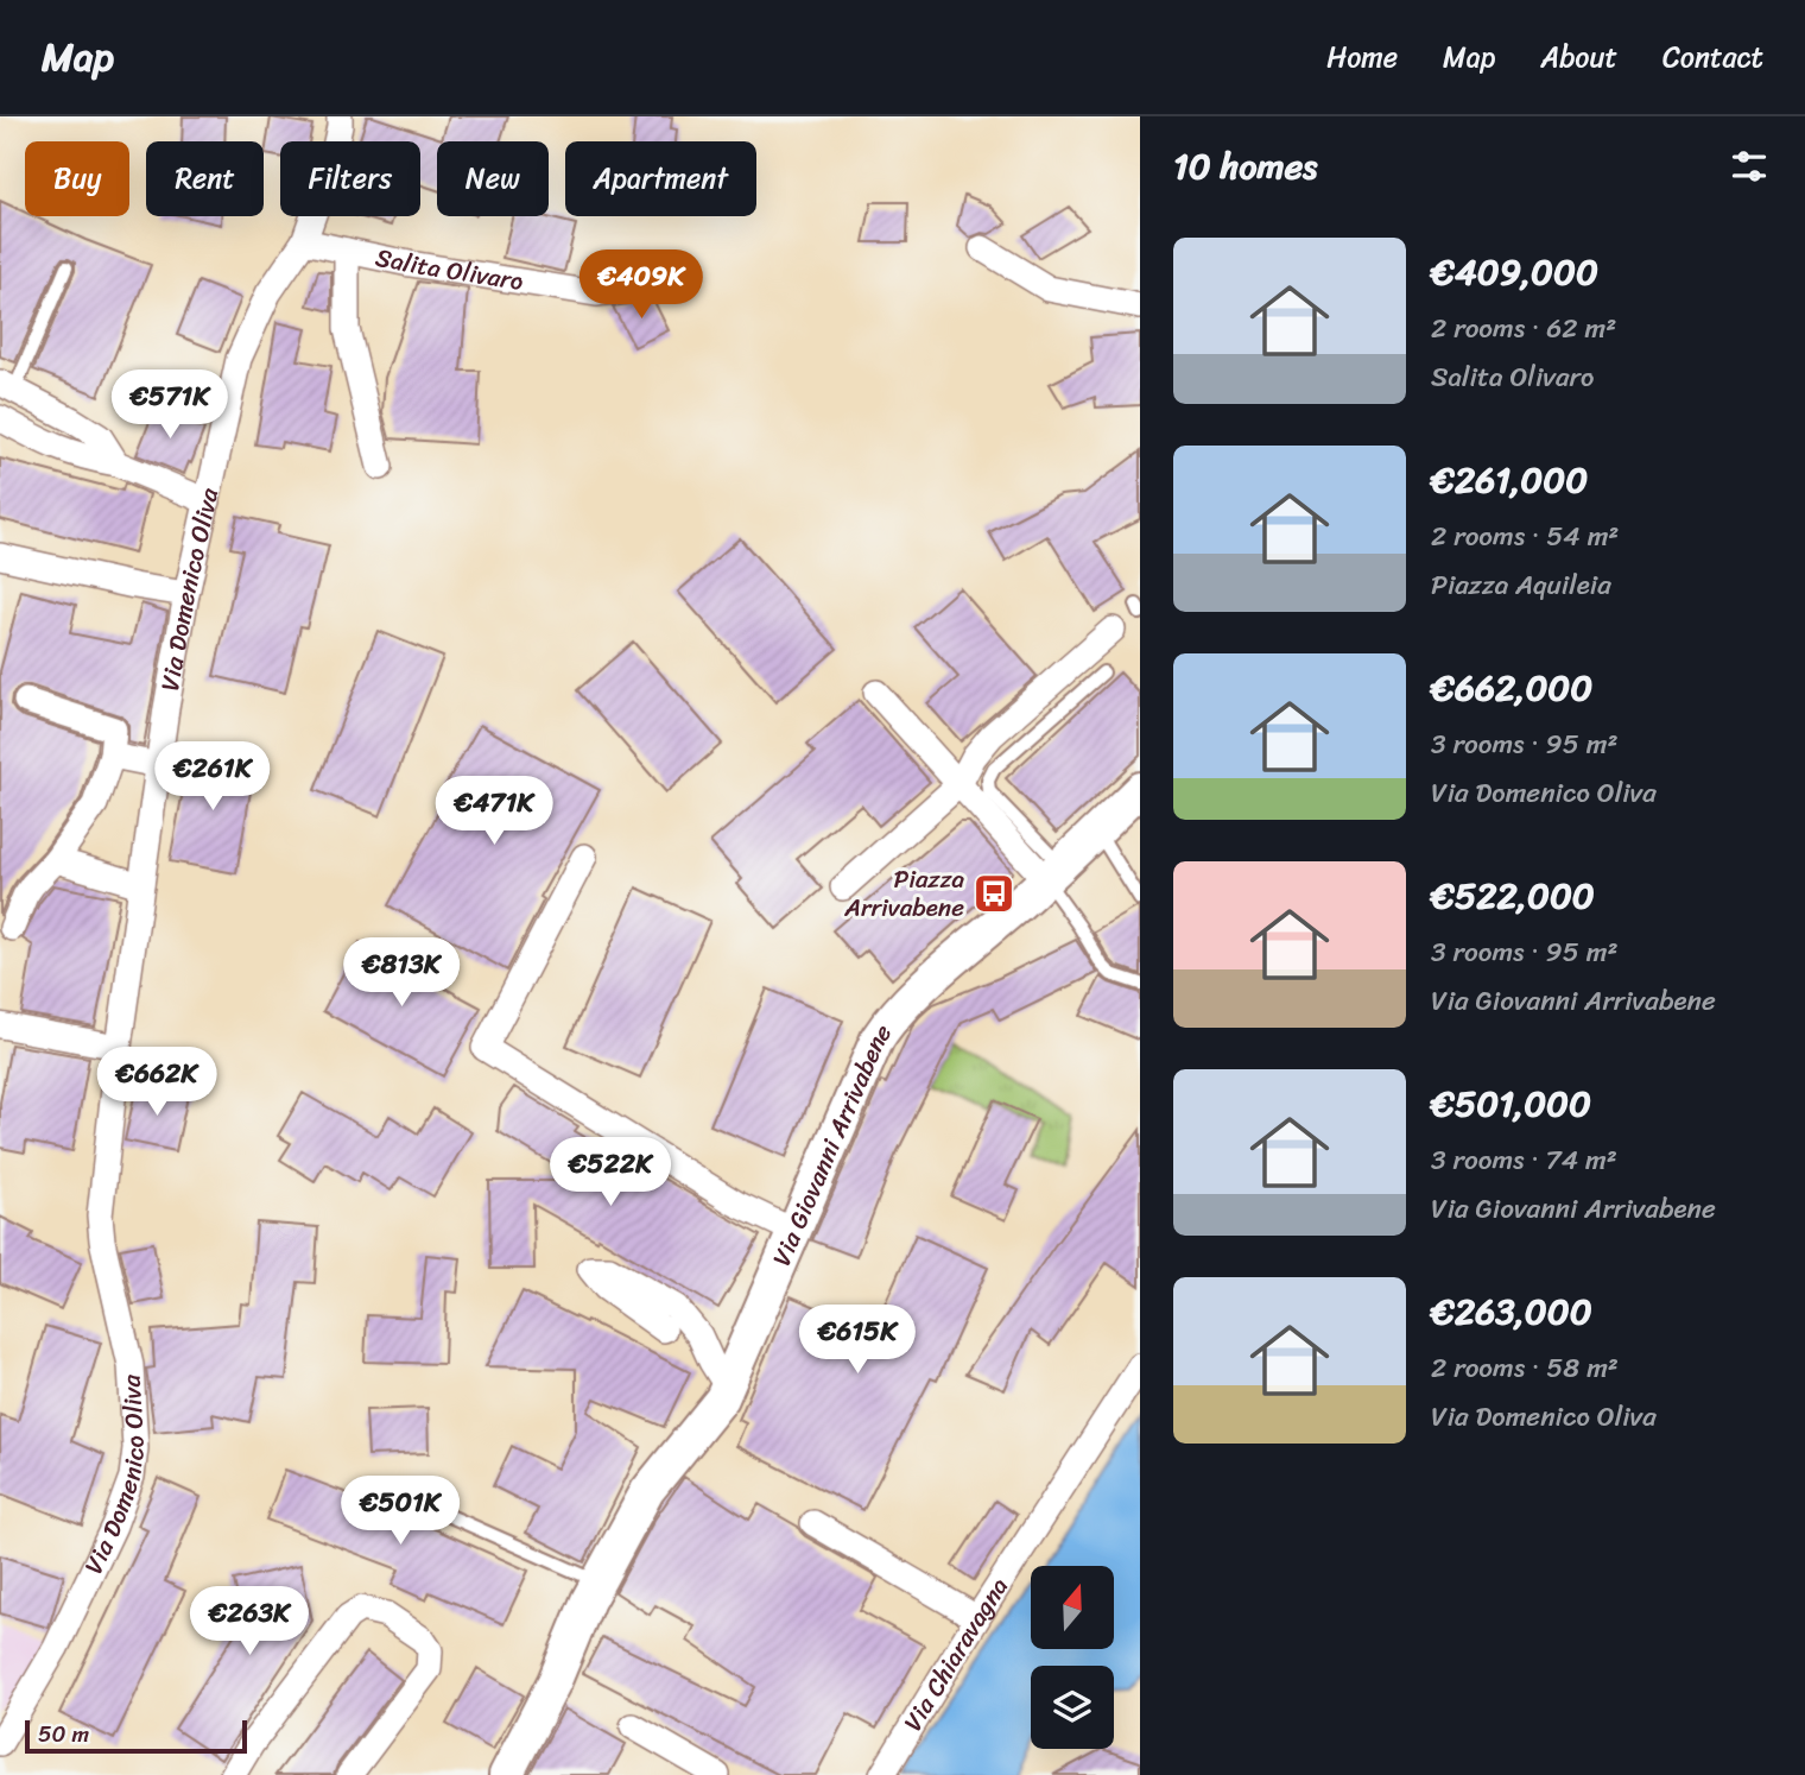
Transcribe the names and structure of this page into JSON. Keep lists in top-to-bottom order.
{
  "streets": {
    "street": [
      "Salita Olivaro",
      "Via Domenico Oliva",
      "Via Giovanni Arrivabene",
      "Via Chiaravagna"
    ]
  },
  "crossings": [
    ["Salita Olivaro", "Via Domenico Oliva"]
  ],
  "places": {
    "bus stop": ["Piazza Arrivabene"]
  },
  "scale_bar": "50 m",
  "north": "top",
  "page": {
    "header": "Map",
    "nav": [
      "Home",
      "Map",
      "About",
      "Contact"
    ],
    "heading": "10 homes",
    "chip": [
      "Buy",
      "Rent",
      "Filters",
      "New",
      "Apartment"
    ],
    "list": [
      {
        "name": "€409,000",
        "note": "2 rooms · 62 m² · Salita Olivaro"
      },
      {
        "name": "€261,000",
        "note": "2 rooms · 54 m² · Piazza Aquileia"
      },
      {
        "name": "€662,000",
        "note": "3 rooms · 95 m² · Via Domenico Oliva"
      },
      {
        "name": "€522,000",
        "note": "3 rooms · 95 m² · Via Giovanni Arrivabene"
      },
      {
        "name": "€501,000",
        "note": "3 rooms · 74 m² · Via Giovanni Arrivabene"
      },
      {
        "name": "€263,000",
        "note": "2 rooms · 58 m² · Via Domenico Oliva"
      }
    ],
    "price": [
      "€409K",
      "€571K",
      "€261K",
      "€471K",
      "€813K",
      "€662K",
      "€522K",
      "€615K",
      "€501K",
      "€263K"
    ],
    "scale": "50 m"
  }
}
